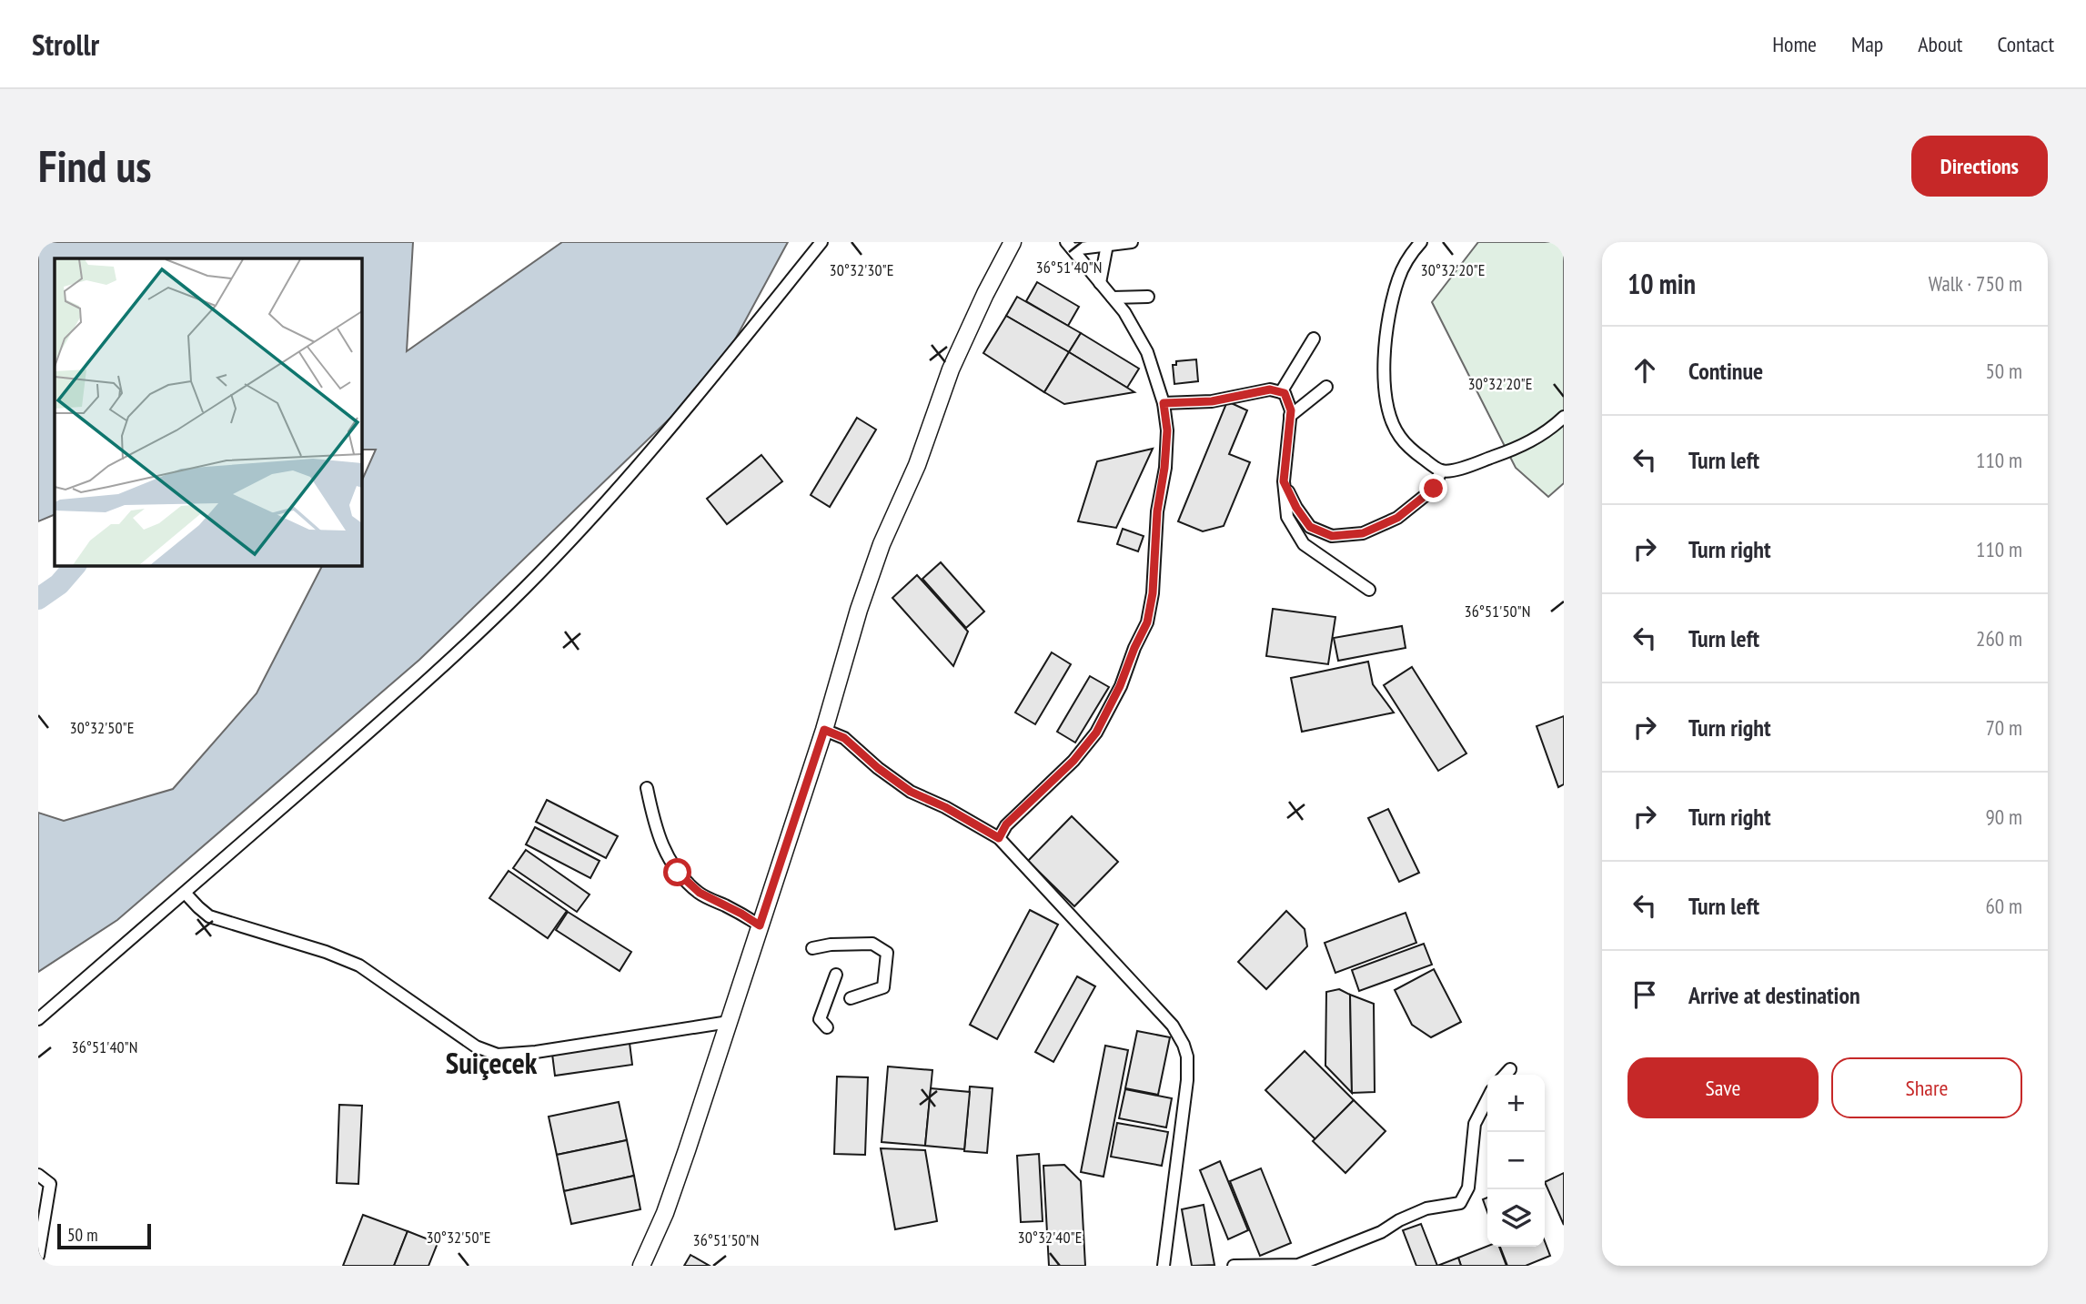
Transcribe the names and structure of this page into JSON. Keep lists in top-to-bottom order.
{
  "districts": ["Suiçecek"],
  "scale_bar": "50 m",
  "page": {
    "header": "Strollr",
    "nav": [
      "Home",
      "Map",
      "About",
      "Contact"
    ],
    "buttons": [
      "Directions",
      ["Save", "Share"]
    ],
    "title": "Find us",
    "heading": ["10 min", "Walk · 750 m"],
    "list": [
      ["Continue", "50 m"],
      ["Turn left", "110 m"],
      ["Turn right", "110 m"],
      ["Turn left", "260 m"],
      ["Turn right", "70 m"],
      ["Turn right", "90 m"],
      ["Turn left", "60 m"],
      "Arrive at destination"
    ],
    "map_buttons": ["+", "−"],
    "scale": "50 m"
  },
  "coordinates": [
    "36°51'40\"N",
    "30°32'30\"E",
    "30°32'20\"E",
    "36°51'50\"N",
    "30°32'50\"E",
    "30°32'40\"E"
  ]
}
